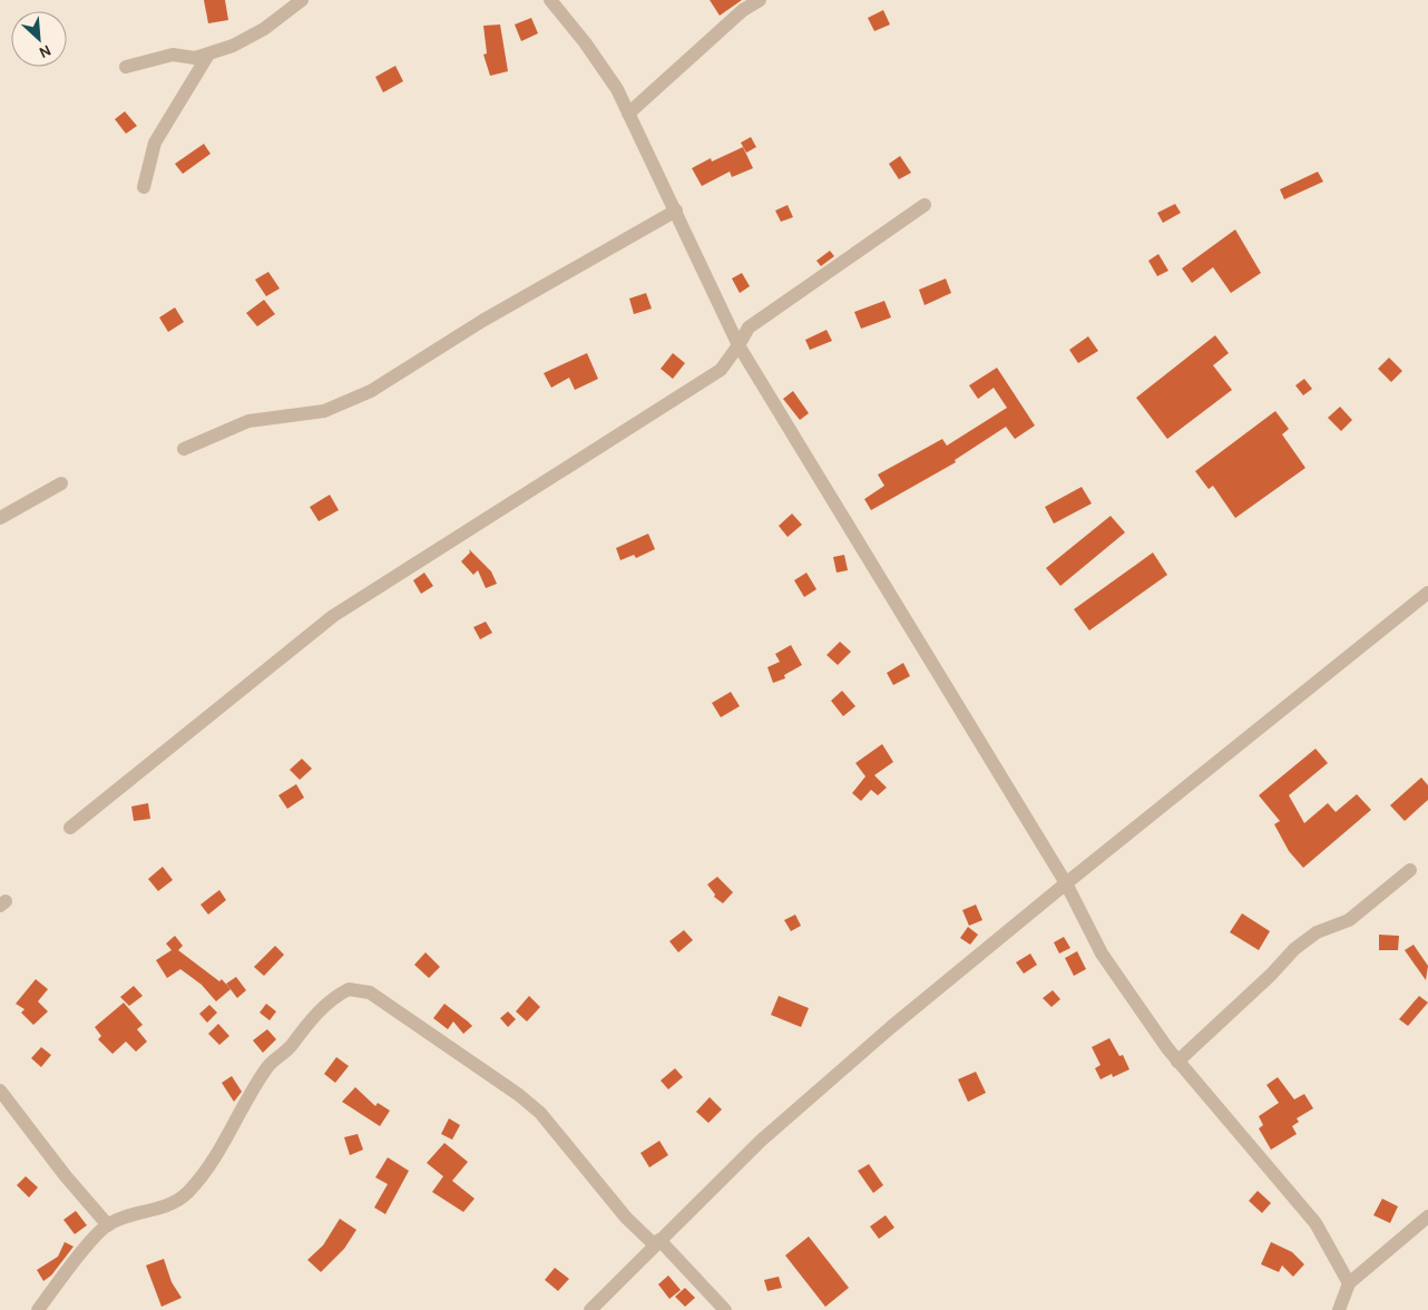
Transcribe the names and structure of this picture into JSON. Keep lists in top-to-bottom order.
{
  "north": "bottom right"
}
